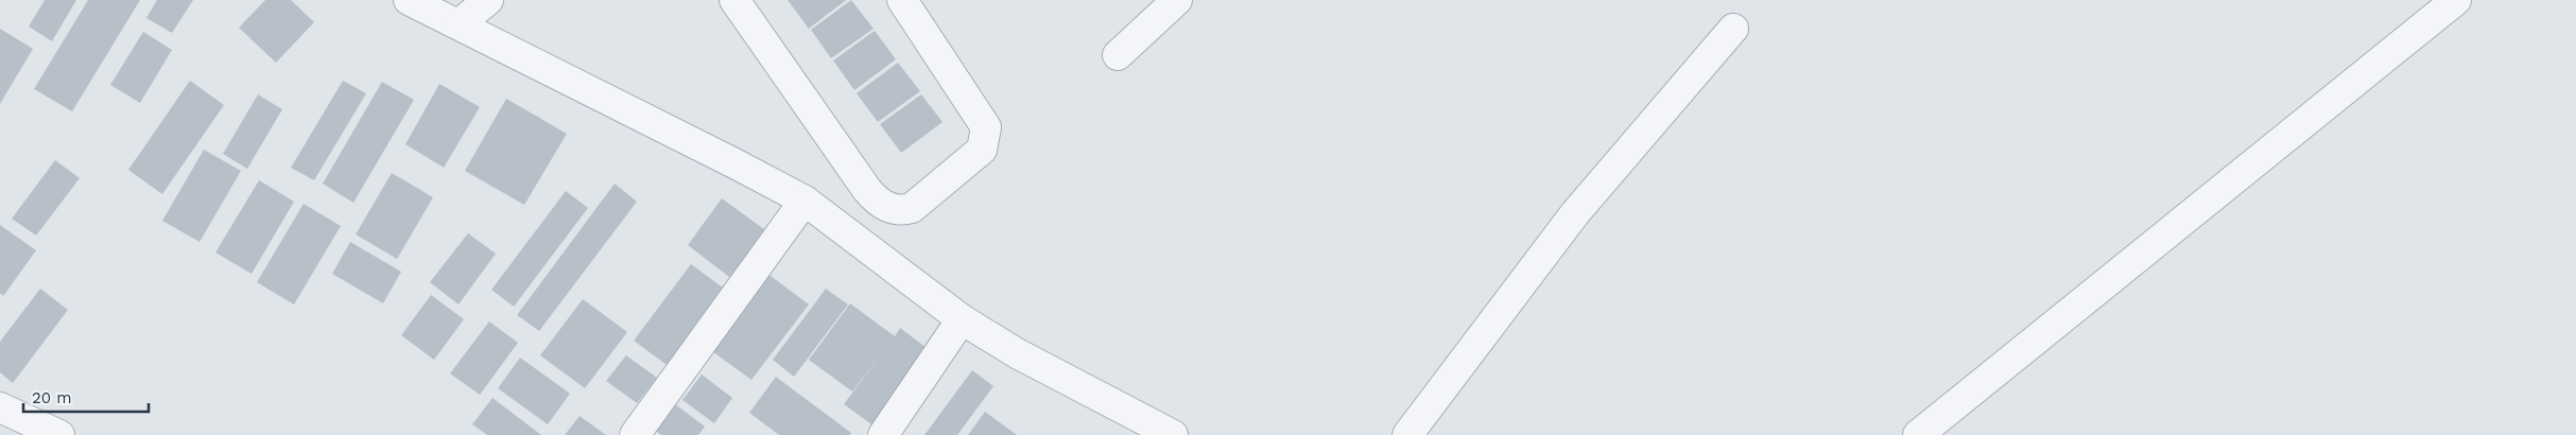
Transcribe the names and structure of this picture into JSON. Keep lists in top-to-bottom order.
{
  "scale_bar": "20 m"
}
